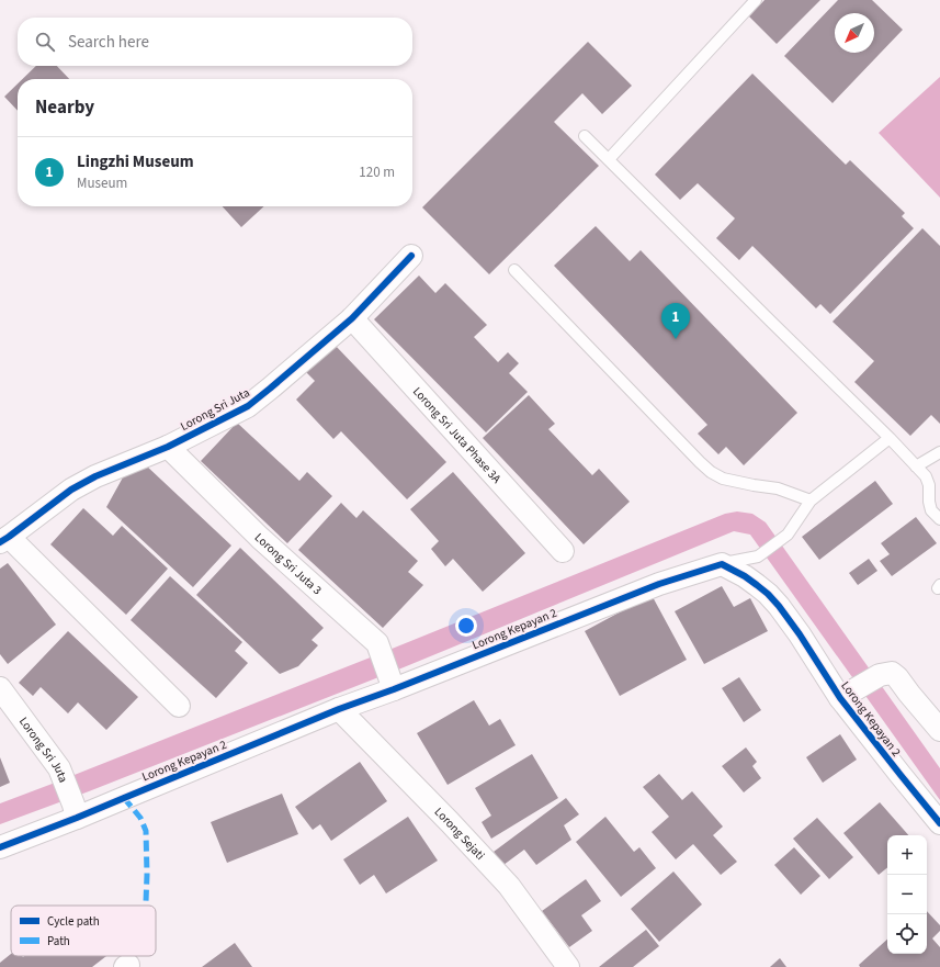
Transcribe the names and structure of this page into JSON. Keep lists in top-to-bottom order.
{
  "streets": {
    "street": [
      "Lorong Sri Juta",
      "Lorong Sri Juta Phase 3A",
      "Lorong Sri Juta 3",
      "Lorong Kepayan 2",
      "Lorong Sejati"
    ]
  },
  "crossings": [
    ["Lorong Sri Juta", "Lorong Sri Juta Phase 3A"],
    ["Lorong Sri Juta", "Lorong Sri Juta 3"],
    ["Lorong Sri Juta", "Lorong Kepayan 2"],
    ["Lorong Sri Juta 3", "Lorong Kepayan 2"],
    ["Lorong Kepayan 2", "Lorong Sejati"]
  ],
  "legend": ["Cycle path", "Path"],
  "north": "bottom left",
  "page": {
    "search": "Search here",
    "heading": "Nearby",
    "list": [
      {
        "mark": "1",
        "name": "Lingzhi Museum",
        "note": "Museum",
        "value": "120 m"
      }
    ],
    "pins": "1",
    "map_buttons": ["+", "−"]
  }
}
